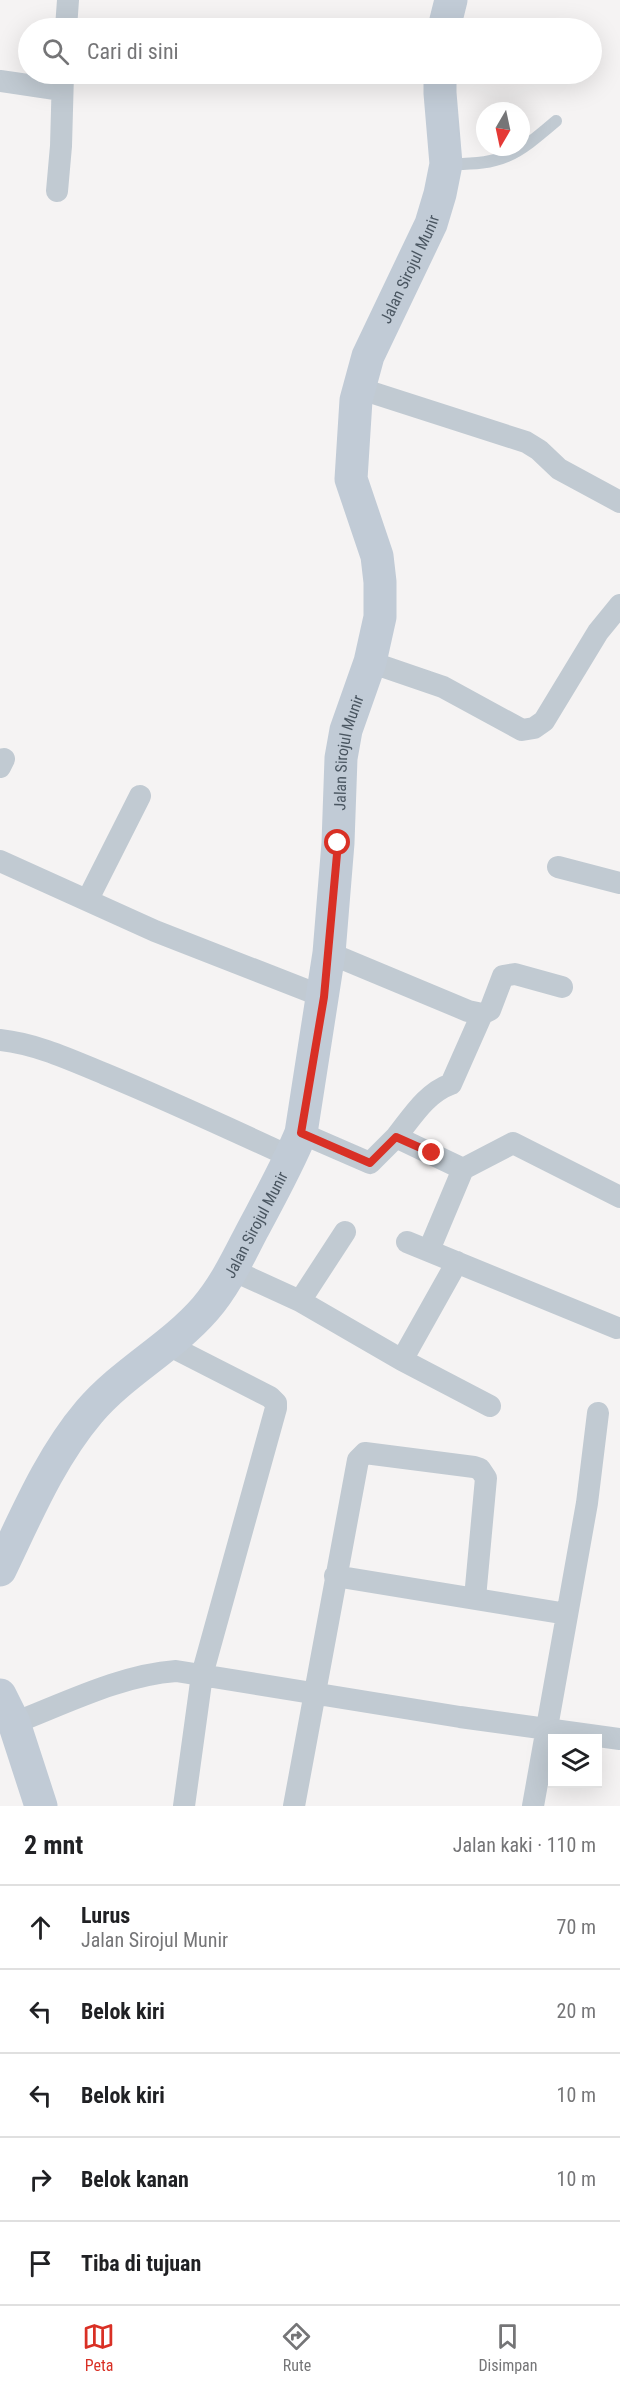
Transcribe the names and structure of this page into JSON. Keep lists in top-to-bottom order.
{
  "streets": {
    "street": ["Jalan Sirojul Munir"]
  },
  "north": "bottom",
  "page": {
    "search": "Cari di sini",
    "heading": ["2 mnt", "Jalan kaki · 110 m"],
    "list": [
      ["Lurus", "Jalan Sirojul Munir", "70 m"],
      ["Belok kiri", "20 m"],
      ["Belok kiri", "10 m"],
      ["Belok kanan", "10 m"],
      "Tiba di tujuan"
    ],
    "nav": ["Peta", "Rute", "Disimpan"]
  }
}
